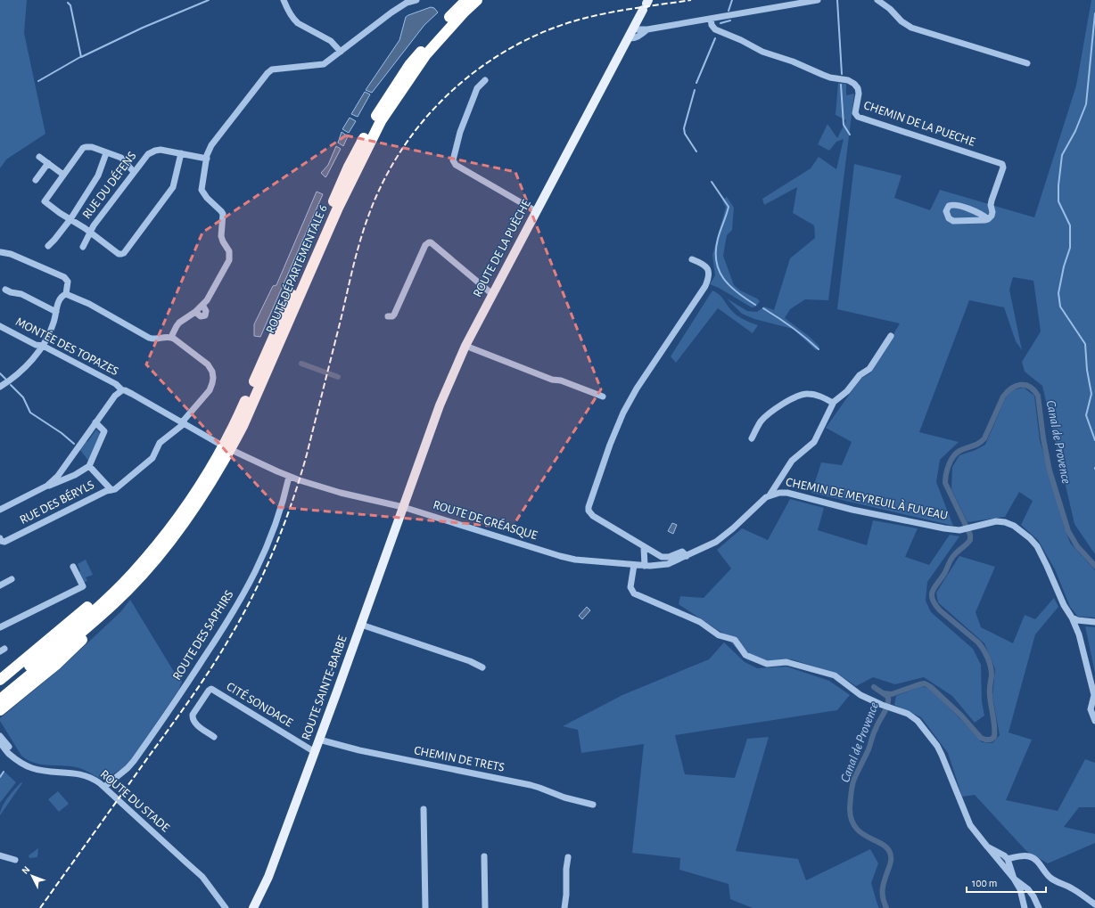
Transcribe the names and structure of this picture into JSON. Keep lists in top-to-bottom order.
{
  "streets": {
    "highway": ["ROUTE DÉPARTEMENTALE 6"],
    "main road": ["ROUTE DE LA PUÈCHE", "ROUTE SAINTE-BARBE"],
    "street": [
      "CHEMIN DE LA PUECHE",
      "RUE DU DÉFENS",
      "MONTÉE DES TOPAZES",
      "CHEMIN DE MEYREUIL À FUVEAU",
      "RUE DES BÉRYLS",
      "ROUTE DE GRÉASQUE",
      "ROUTE DES SAPHIRS",
      "CITÉ SONDAGE",
      "CHEMIN DE TRETS",
      "ROUTE DU STADE"
    ]
  },
  "crossings": [
    ["ROUTE DE LA PUÈCHE", "ROUTE DE GRÉASQUE"],
    ["ROUTE DE LA PUÈCHE", "ROUTE SAINTE-BARBE"],
    ["CHEMIN DE MEYREUIL À FUVEAU", "ROUTE DE GRÉASQUE"],
    ["ROUTE DE GRÉASQUE", "ROUTE DES SAPHIRS"],
    ["ROUTE DE GRÉASQUE", "ROUTE SAINTE-BARBE"],
    ["ROUTE DES SAPHIRS", "ROUTE DU STADE"],
    ["ROUTE SAINTE-BARBE", "CITÉ SONDAGE"],
    ["ROUTE SAINTE-BARBE", "CHEMIN DE TRETS"]
  ],
  "water": ["Canal de Provence"],
  "scale_bar": "100 m",
  "north": "top left"
}
